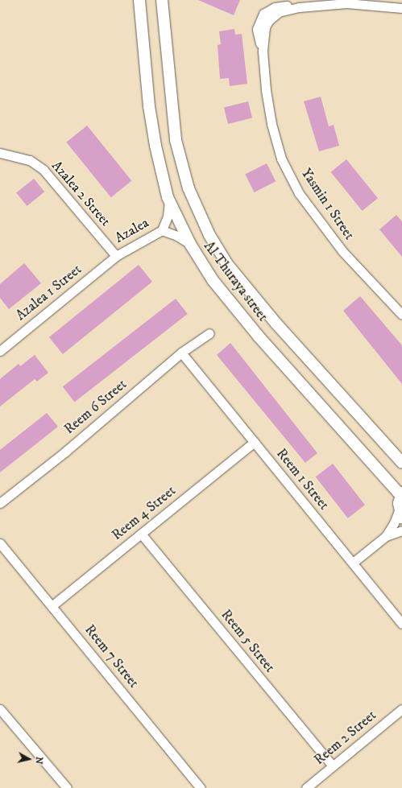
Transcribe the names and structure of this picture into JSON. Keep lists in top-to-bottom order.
{
  "streets": {
    "street": [
      "Azalea 2 Street",
      "Yasmin 1 Street",
      "Azalea",
      "Al Thuraya street",
      "Azalea 1 Street",
      "Reem 6 Street",
      "Reem 1 Street",
      "Reem 4 Street",
      "Reem 5 Street",
      "Reem 7 Street",
      "Reem 2 Street"
    ]
  },
  "crossings": [
    ["Azalea 2 Street", "Azalea"],
    ["Azalea 2 Street", "Azalea 1 Street"],
    ["Azalea", "Al Thuraya street"],
    ["Azalea", "Azalea 1 Street"],
    ["Reem 6 Street", "Reem 1 Street"],
    ["Reem 1 Street", "Reem 4 Street"],
    ["Reem 4 Street", "Reem 5 Street"],
    ["Reem 4 Street", "Reem 7 Street"],
    ["Reem 5 Street", "Reem 2 Street"]
  ],
  "north": "right"
}
